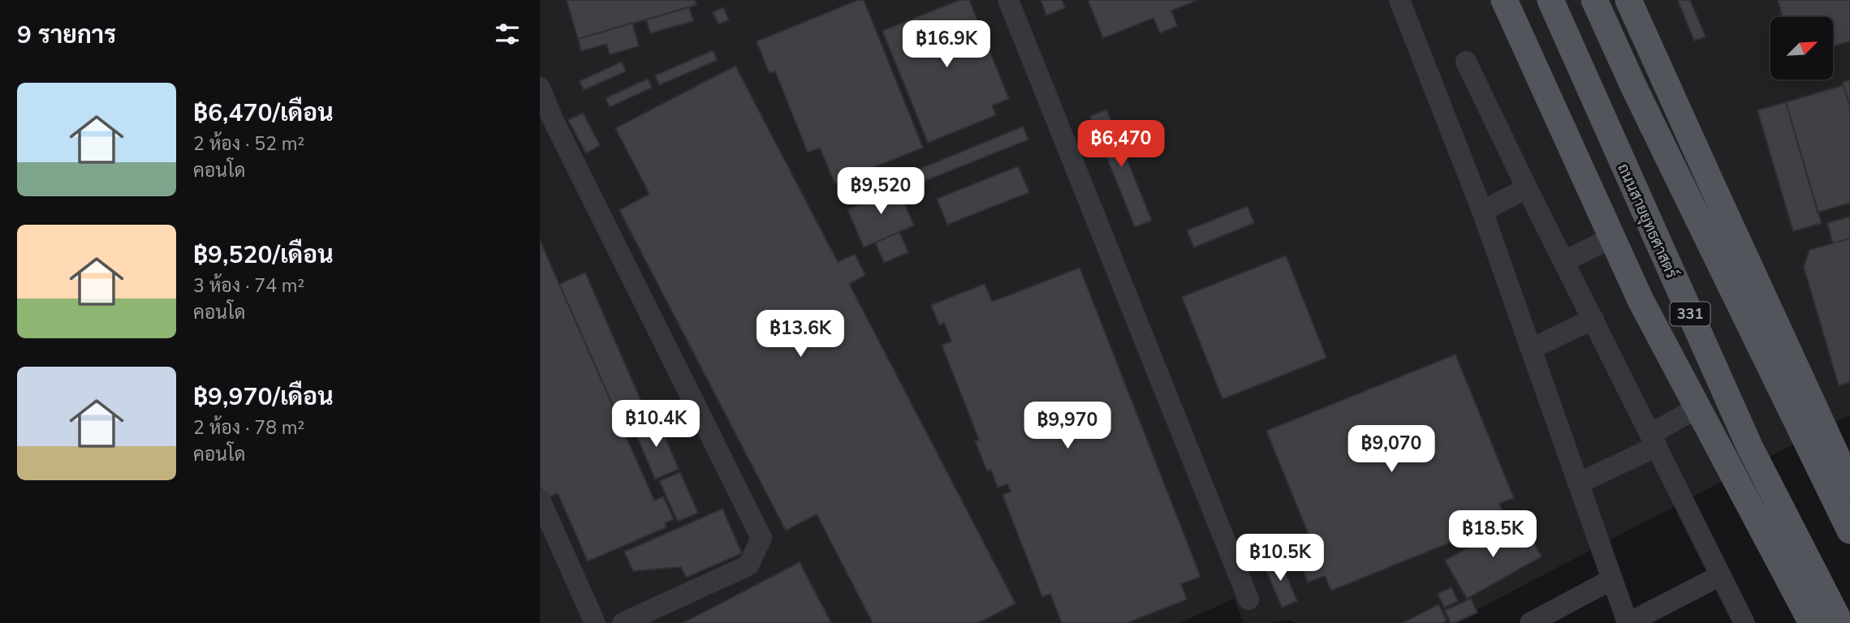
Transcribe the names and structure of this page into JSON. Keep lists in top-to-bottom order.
{
  "streets": {
    "main road": ["ถนนสายยุทธศาสตร์", "331"]
  },
  "north": "top right",
  "page": {
    "heading": "9 รายการ",
    "price": [
      "฿16.9K",
      "฿6,470",
      "฿9,520",
      "฿13.6K",
      "฿10.4K",
      "฿9,970",
      "฿9,070",
      "฿18.5K",
      "฿10.5K"
    ],
    "list": [
      {
        "name": "฿6,470/เดือน",
        "note": "2 ห้อง · 52 m² · คอนโด"
      },
      {
        "name": "฿9,520/เดือน",
        "note": "3 ห้อง · 74 m² · คอนโด"
      },
      {
        "name": "฿9,970/เดือน",
        "note": "2 ห้อง · 78 m² · คอนโด"
      }
    ]
  }
}
